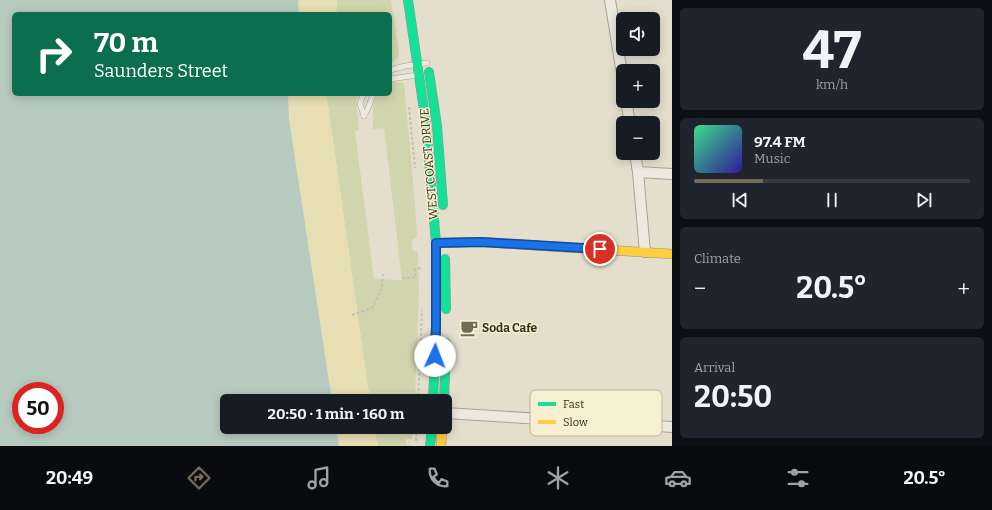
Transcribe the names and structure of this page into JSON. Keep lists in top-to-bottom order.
{
  "streets": {
    "main road": ["WEST COAST DRIVE"]
  },
  "places": {
    "cafe": ["Soda Cafe"]
  },
  "legend": ["Fast", "Slow"],
  "page": {
    "tile": [
      ["47", "km/h"],
      "Climate",
      ["Arrival", "20:50"]
    ],
    "map_buttons": ["+", "−"],
    "turn": ["70 m", "Saunders Street"],
    "song": ["97.4 FM", "Music"],
    "heat": ["−", "20.5°", "+"],
    "limit": "50",
    "trip": "20:50 · 1 min · 160 m",
    "tabs": ["20:49", "20.5°"]
  }
}
